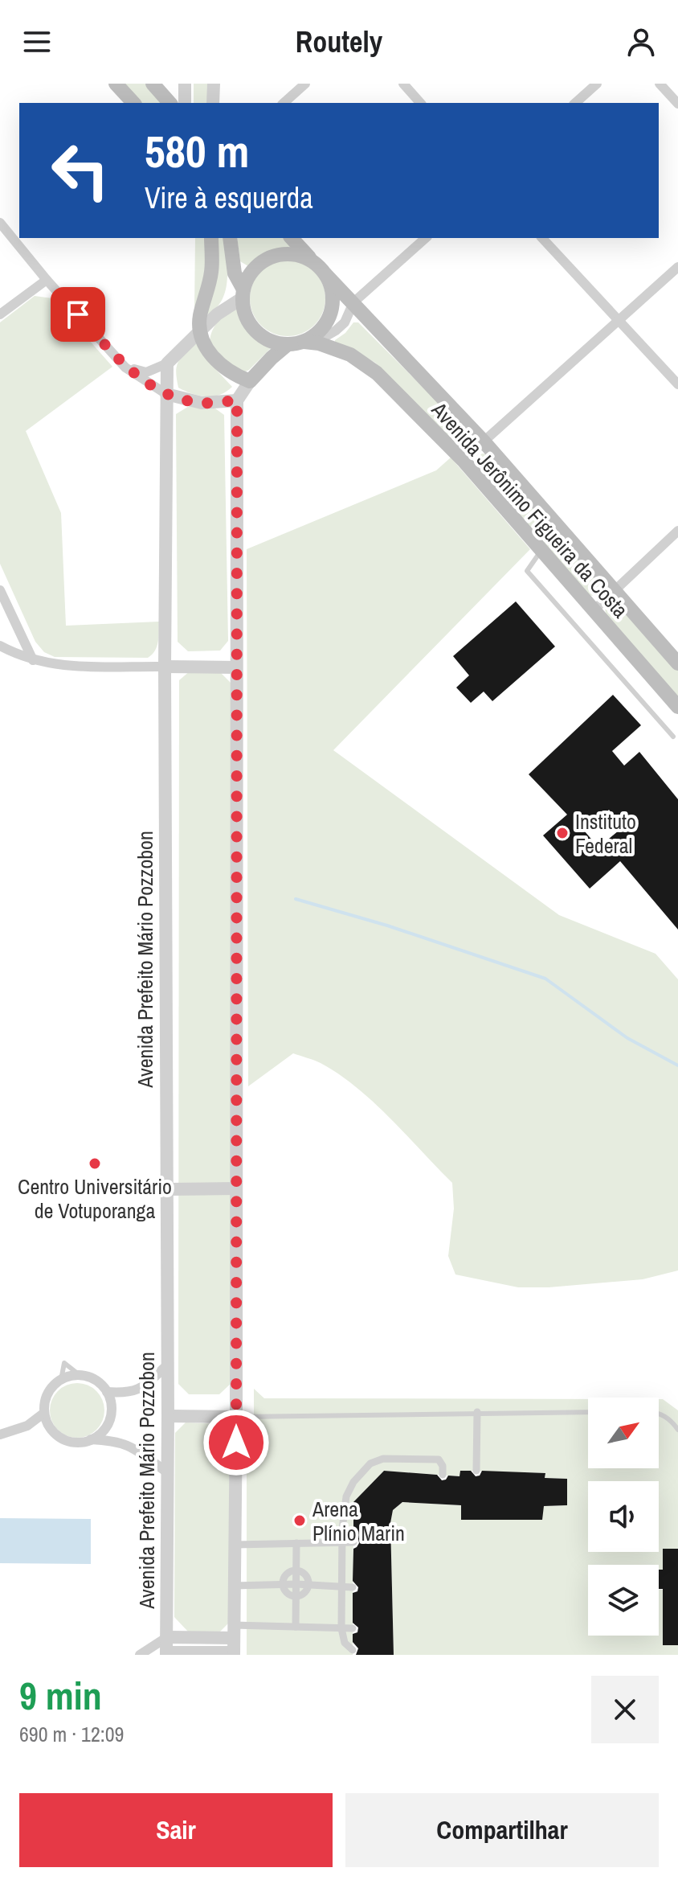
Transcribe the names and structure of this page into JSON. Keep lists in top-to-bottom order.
{
  "streets": {
    "main road": ["Avenida Jerônimo Figueira da Costa"],
    "street": ["Avenida Prefeito Mário Pozzobon"]
  },
  "places": ["Instituto Federal", "Centro Universitário de Votuporanga", "Arena Plínio Marin"],
  "north": "top right",
  "page": {
    "header": "Routely",
    "turn": ["580 m", "Vire à esquerda"],
    "heading": ["9 min", "690 m · 12:09"],
    "buttons": ["Sair", "Compartilhar"]
  }
}
